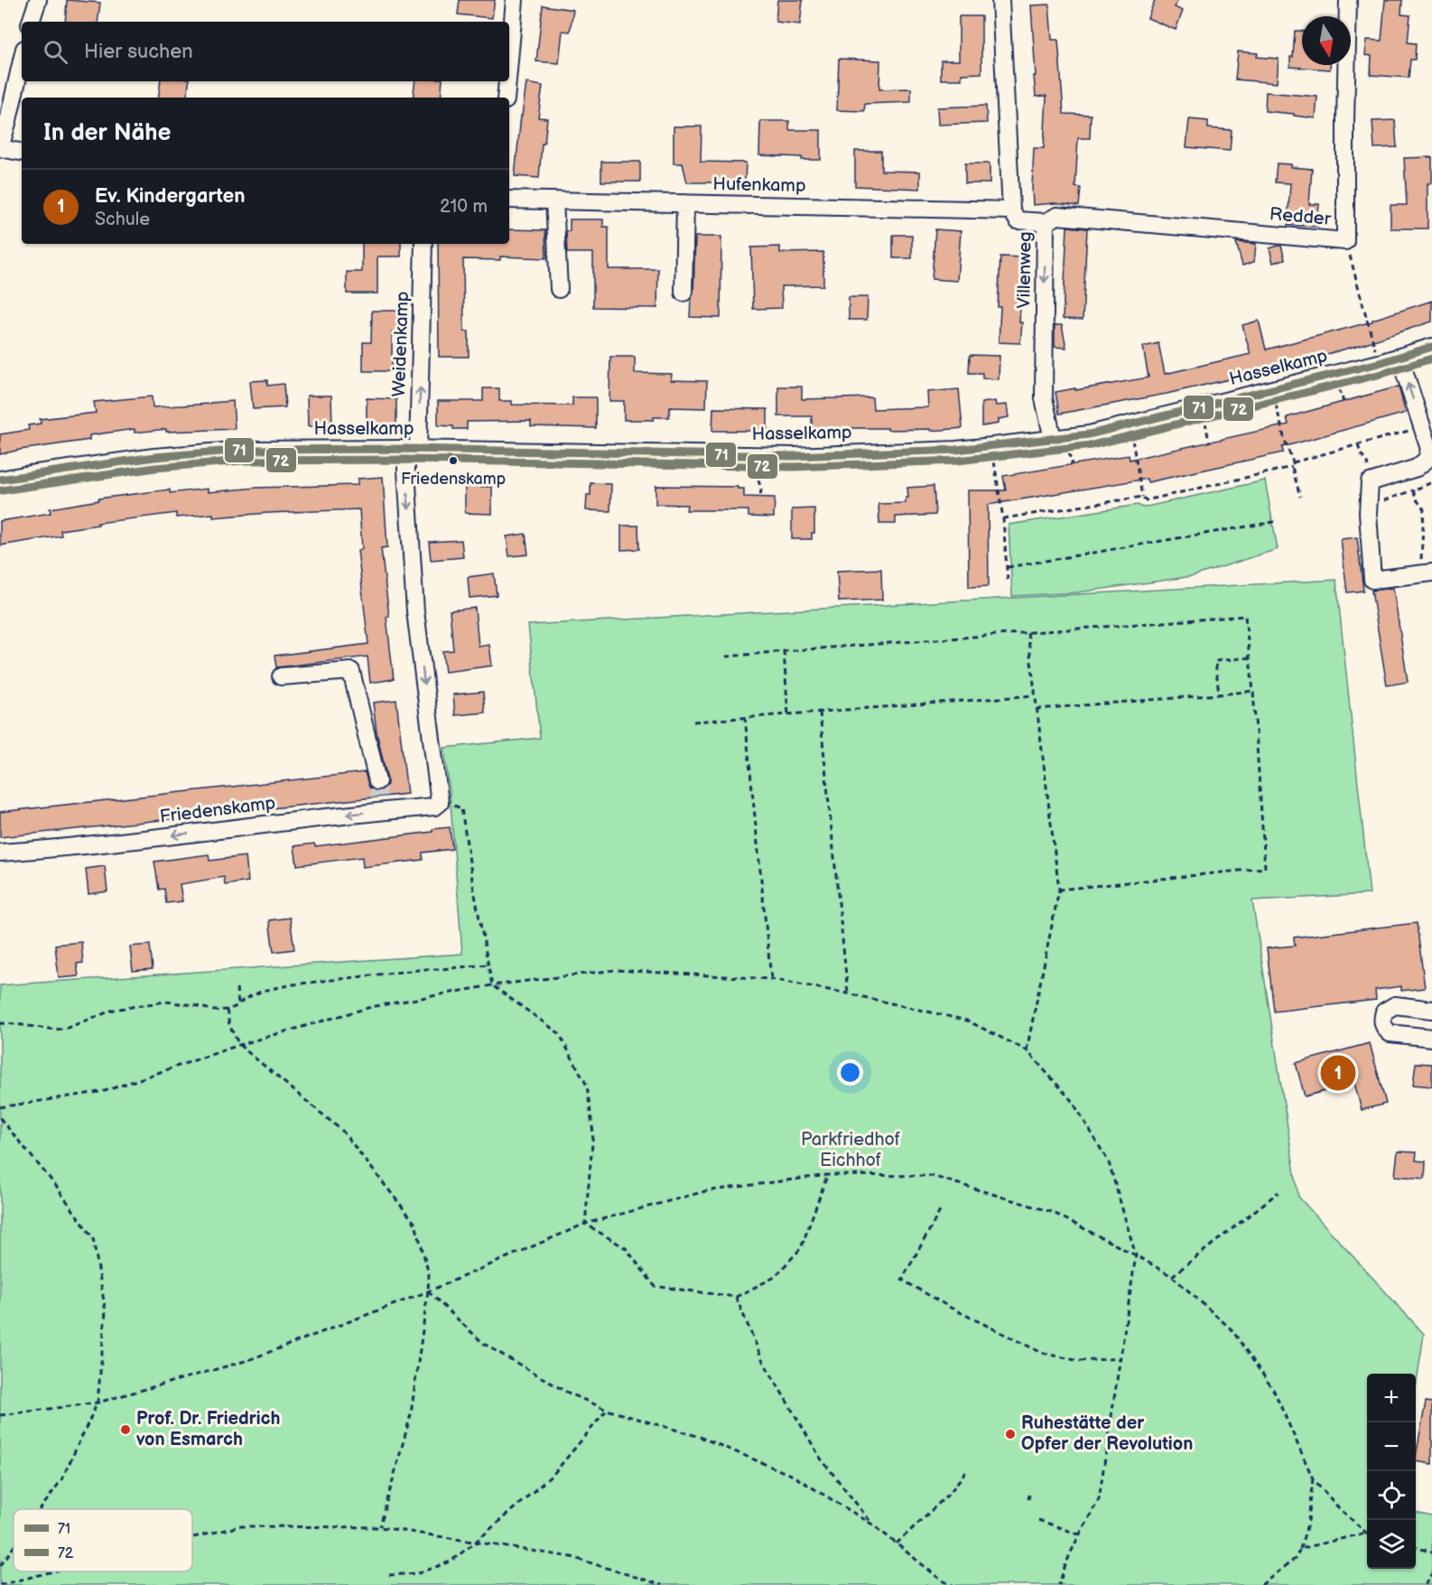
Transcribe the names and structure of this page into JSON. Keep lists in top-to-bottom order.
{
  "streets": {
    "street": [
      "Hufenkamp",
      "Redder",
      "Villenweg",
      "Weidenkamp",
      "Hasselkamp",
      "Friedenskamp"
    ]
  },
  "crossings": [
    ["Hufenkamp", "Villenweg"],
    ["Redder", "Villenweg"],
    ["Villenweg", "Hasselkamp"],
    ["Weidenkamp", "Hasselkamp"]
  ],
  "one_way": ["Villenweg", "Weidenkamp", "Friedenskamp"],
  "parks": ["Parkfriedhof Eichhof"],
  "places": ["Friedenskamp", "Prof. Dr. Friedrich von Esmarch", "Ruhestätte der Opfer der Revolution"],
  "lines": ["transit line 71", "transit line 72"],
  "legend": ["71", "72"],
  "north": "bottom",
  "page": {
    "search": "Hier suchen",
    "heading": "In der Nähe",
    "list": [
      {
        "mark": "1",
        "name": "Ev. Kindergarten",
        "note": "Schule",
        "value": "210 m"
      }
    ],
    "pins": "1",
    "map_buttons": ["+", "−"]
  }
}
